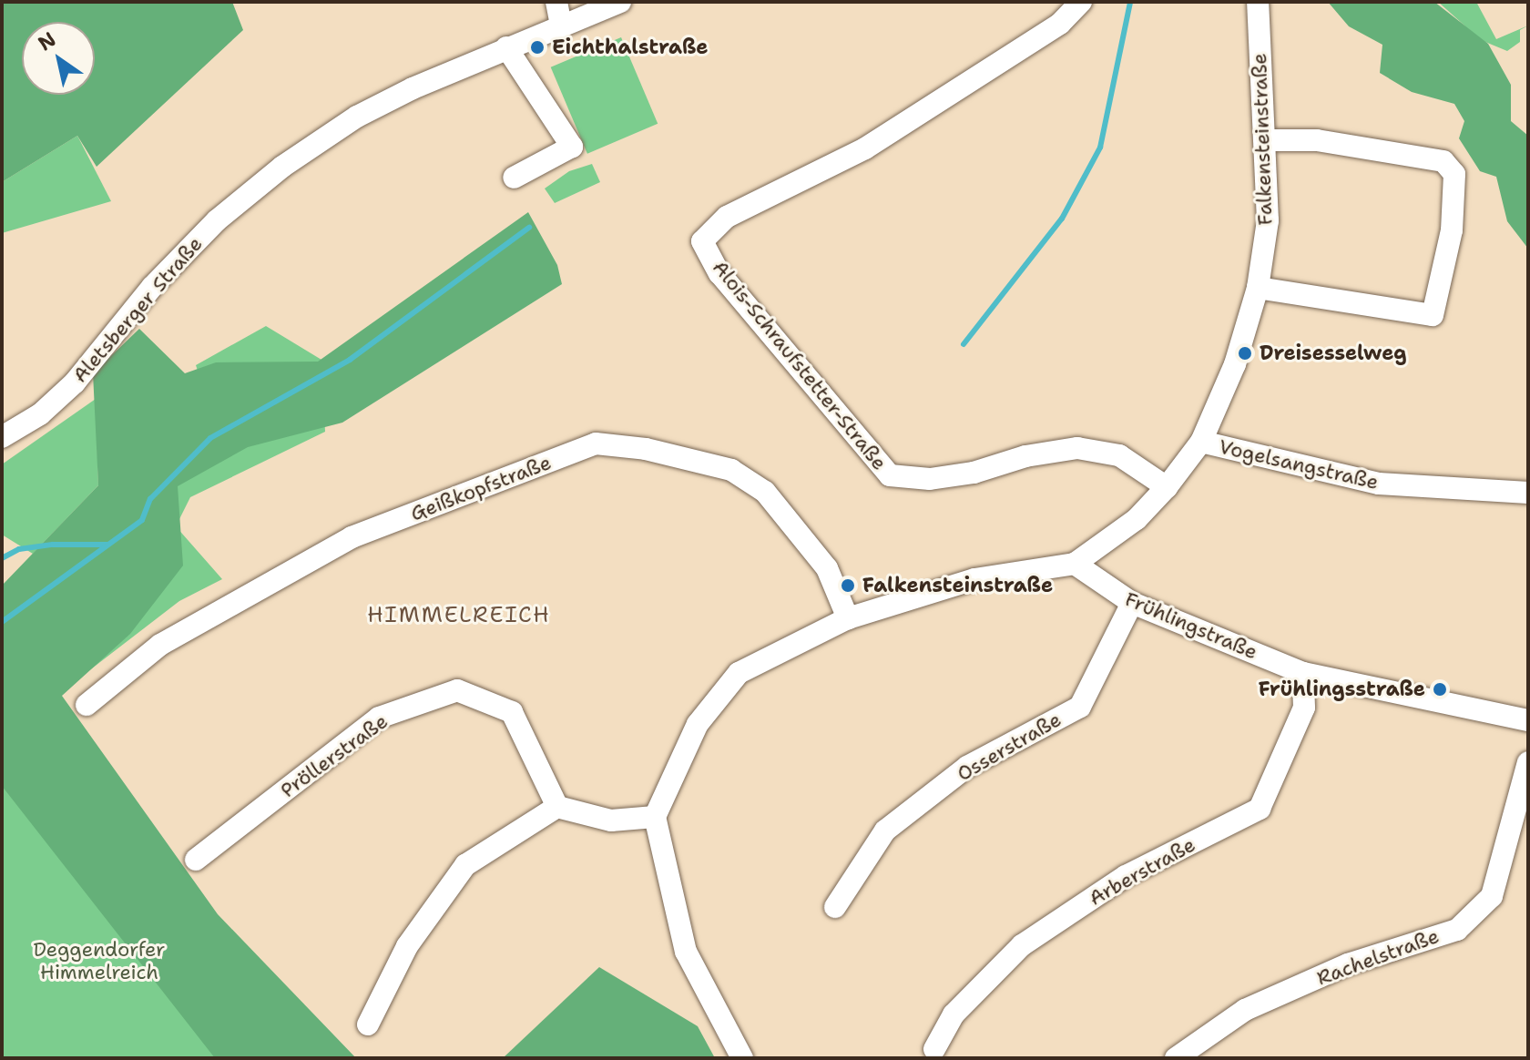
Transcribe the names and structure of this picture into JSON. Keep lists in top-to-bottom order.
{
  "streets": {
    "street": [
      "Falkensteinstraße",
      "Aletsberger Straße",
      "Alois-Schraufstetter-Straße",
      "Vogelsangstraße",
      "Geißkopfstraße",
      "Frühlingstraße",
      "Osserstraße",
      "Pröllerstraße",
      "Arberstraße",
      "Rachelstraße"
    ]
  },
  "crossings": [
    ["Falkensteinstraße", "Alois-Schraufstetter-Straße"],
    ["Falkensteinstraße", "Vogelsangstraße"],
    ["Falkensteinstraße", "Geißkopfstraße"],
    ["Falkensteinstraße", "Frühlingstraße"],
    ["Frühlingstraße", "Osserstraße"],
    ["Frühlingstraße", "Arberstraße"]
  ],
  "districts": ["HIMMELREICH"],
  "parks": ["Deggendorfer Himmelreich"],
  "places": [
    "Eichthalstraße",
    "Dreisesselweg",
    "Falkensteinstraße",
    "Frühlingsstraße"
  ],
  "north": "top left"
}
